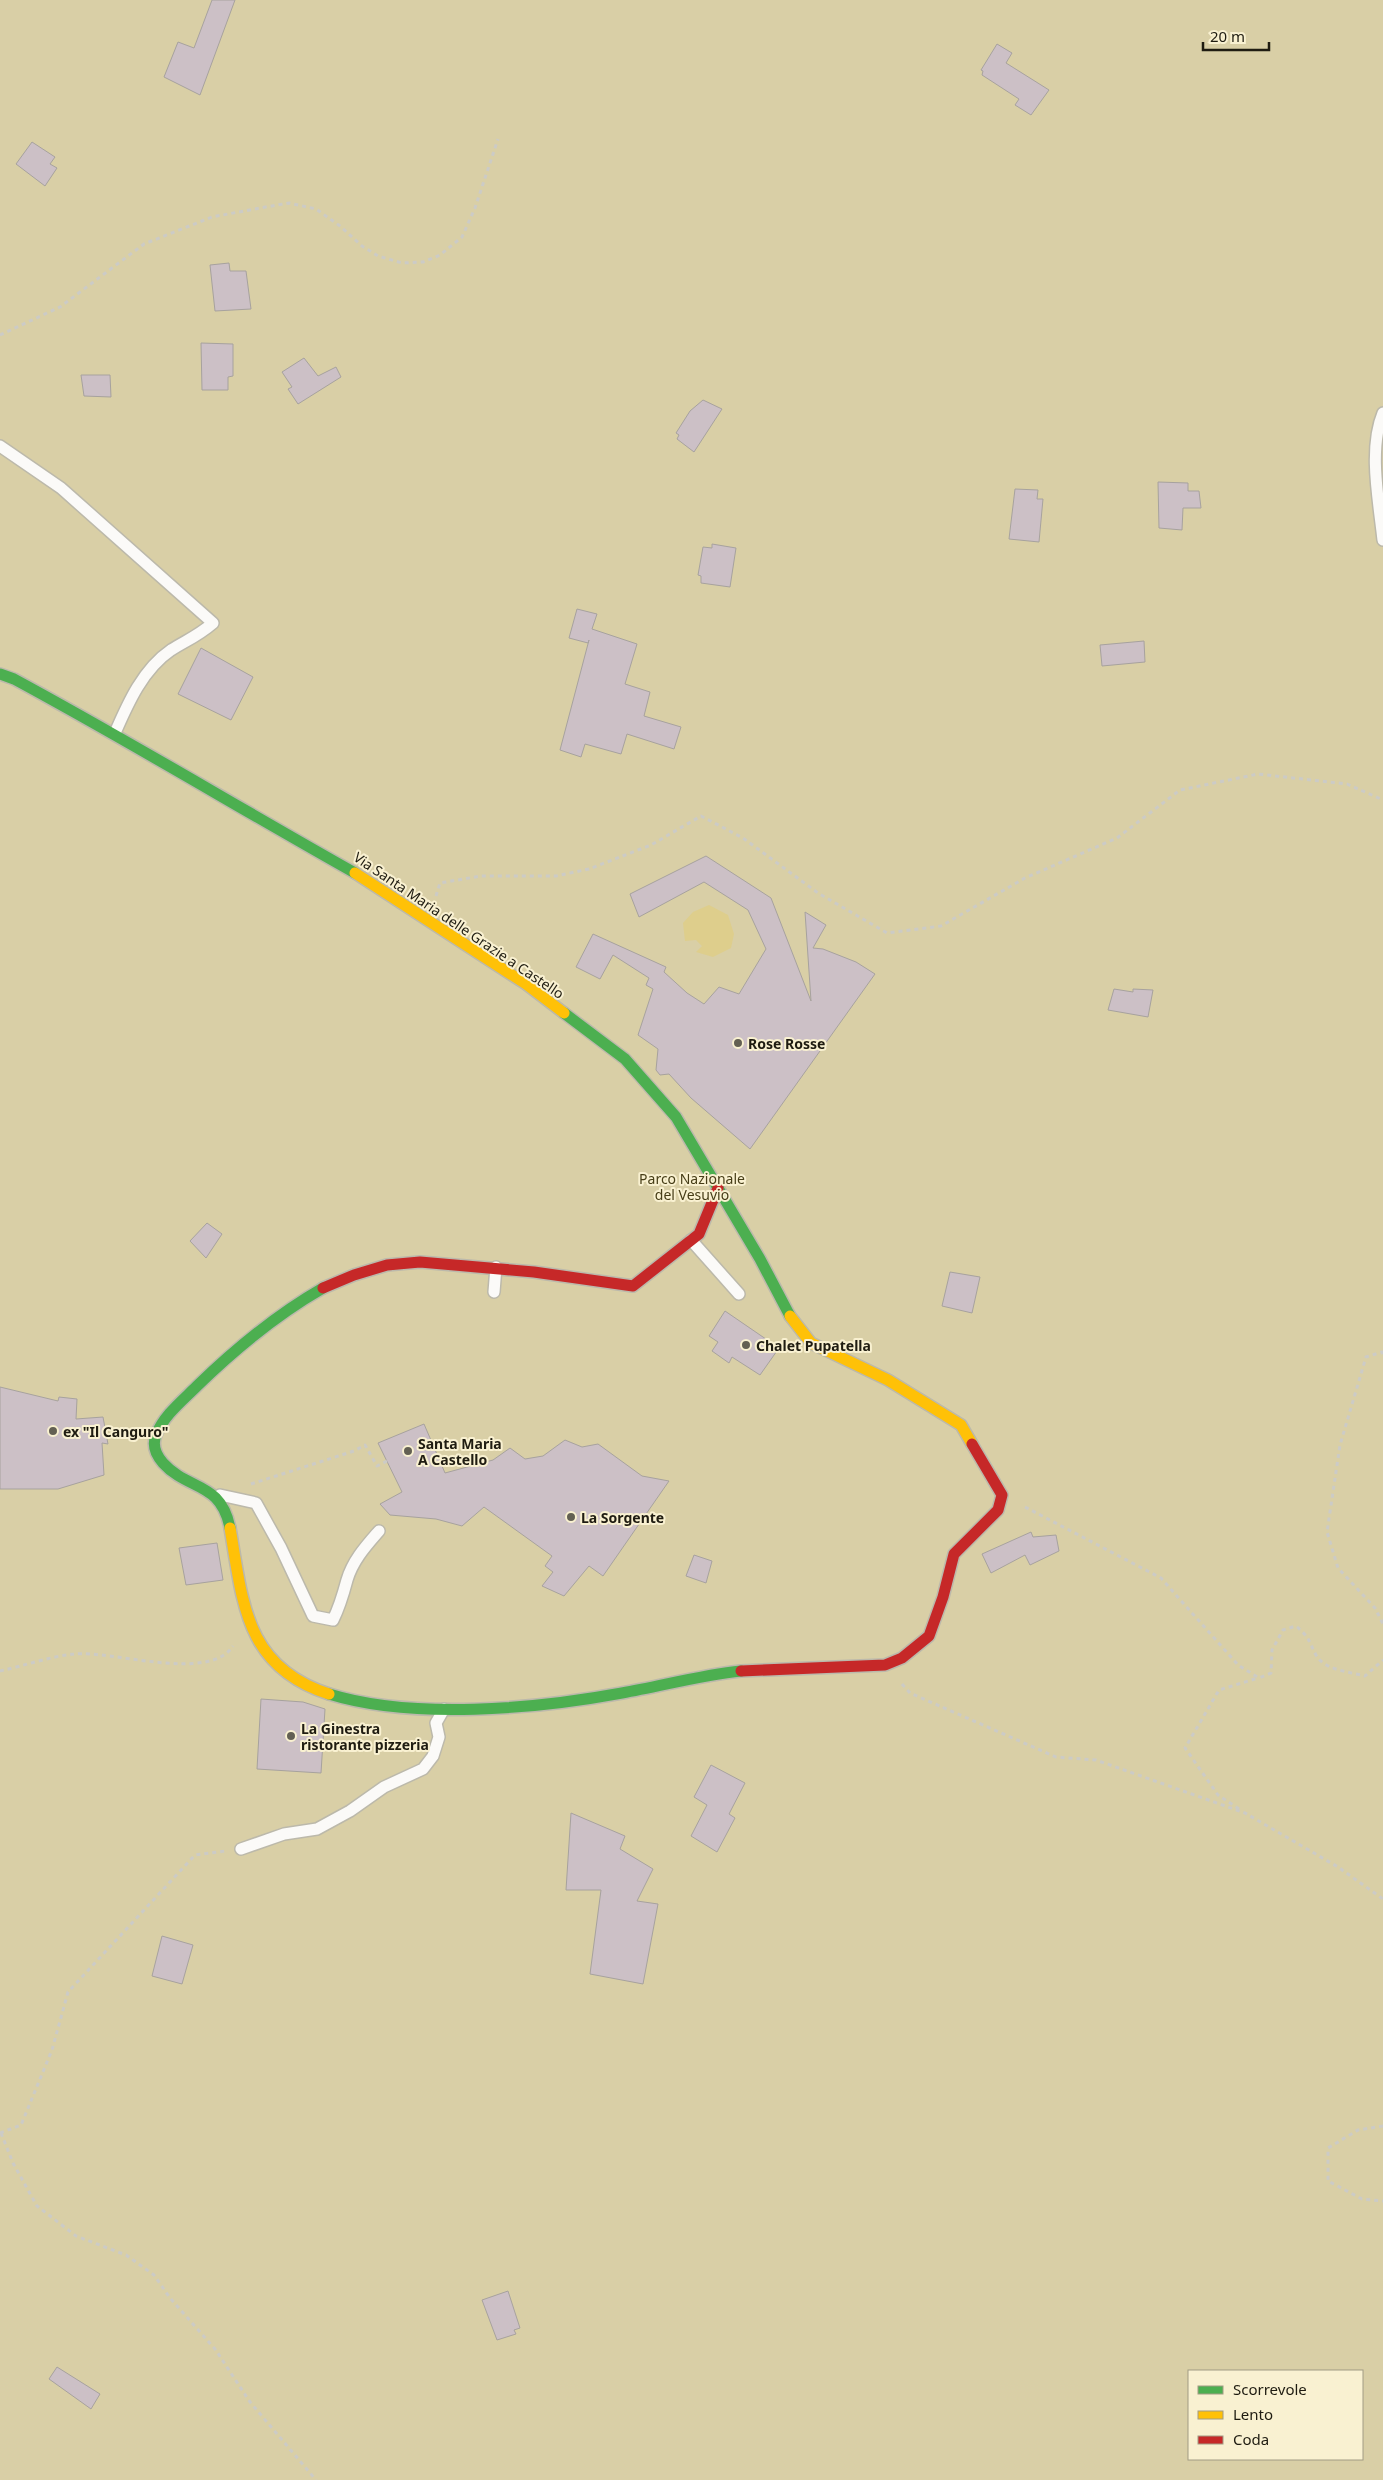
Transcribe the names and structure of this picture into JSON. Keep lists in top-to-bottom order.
{
  "streets": {
    "street": ["Via Santa Maria delle Grazie a Castello"]
  },
  "parks": ["Parco Nazionale del Vesuvio"],
  "places": [
    "Rose Rosse",
    "Chalet Pupatella",
    "ex \"Il Canguro\"",
    "Santa Maria A Castello",
    "La Sorgente",
    "La Ginestra ristorante pizzeria"
  ],
  "legend": ["Scorrevole", "Lento", "Coda"],
  "scale_bar": "20 m"
}
